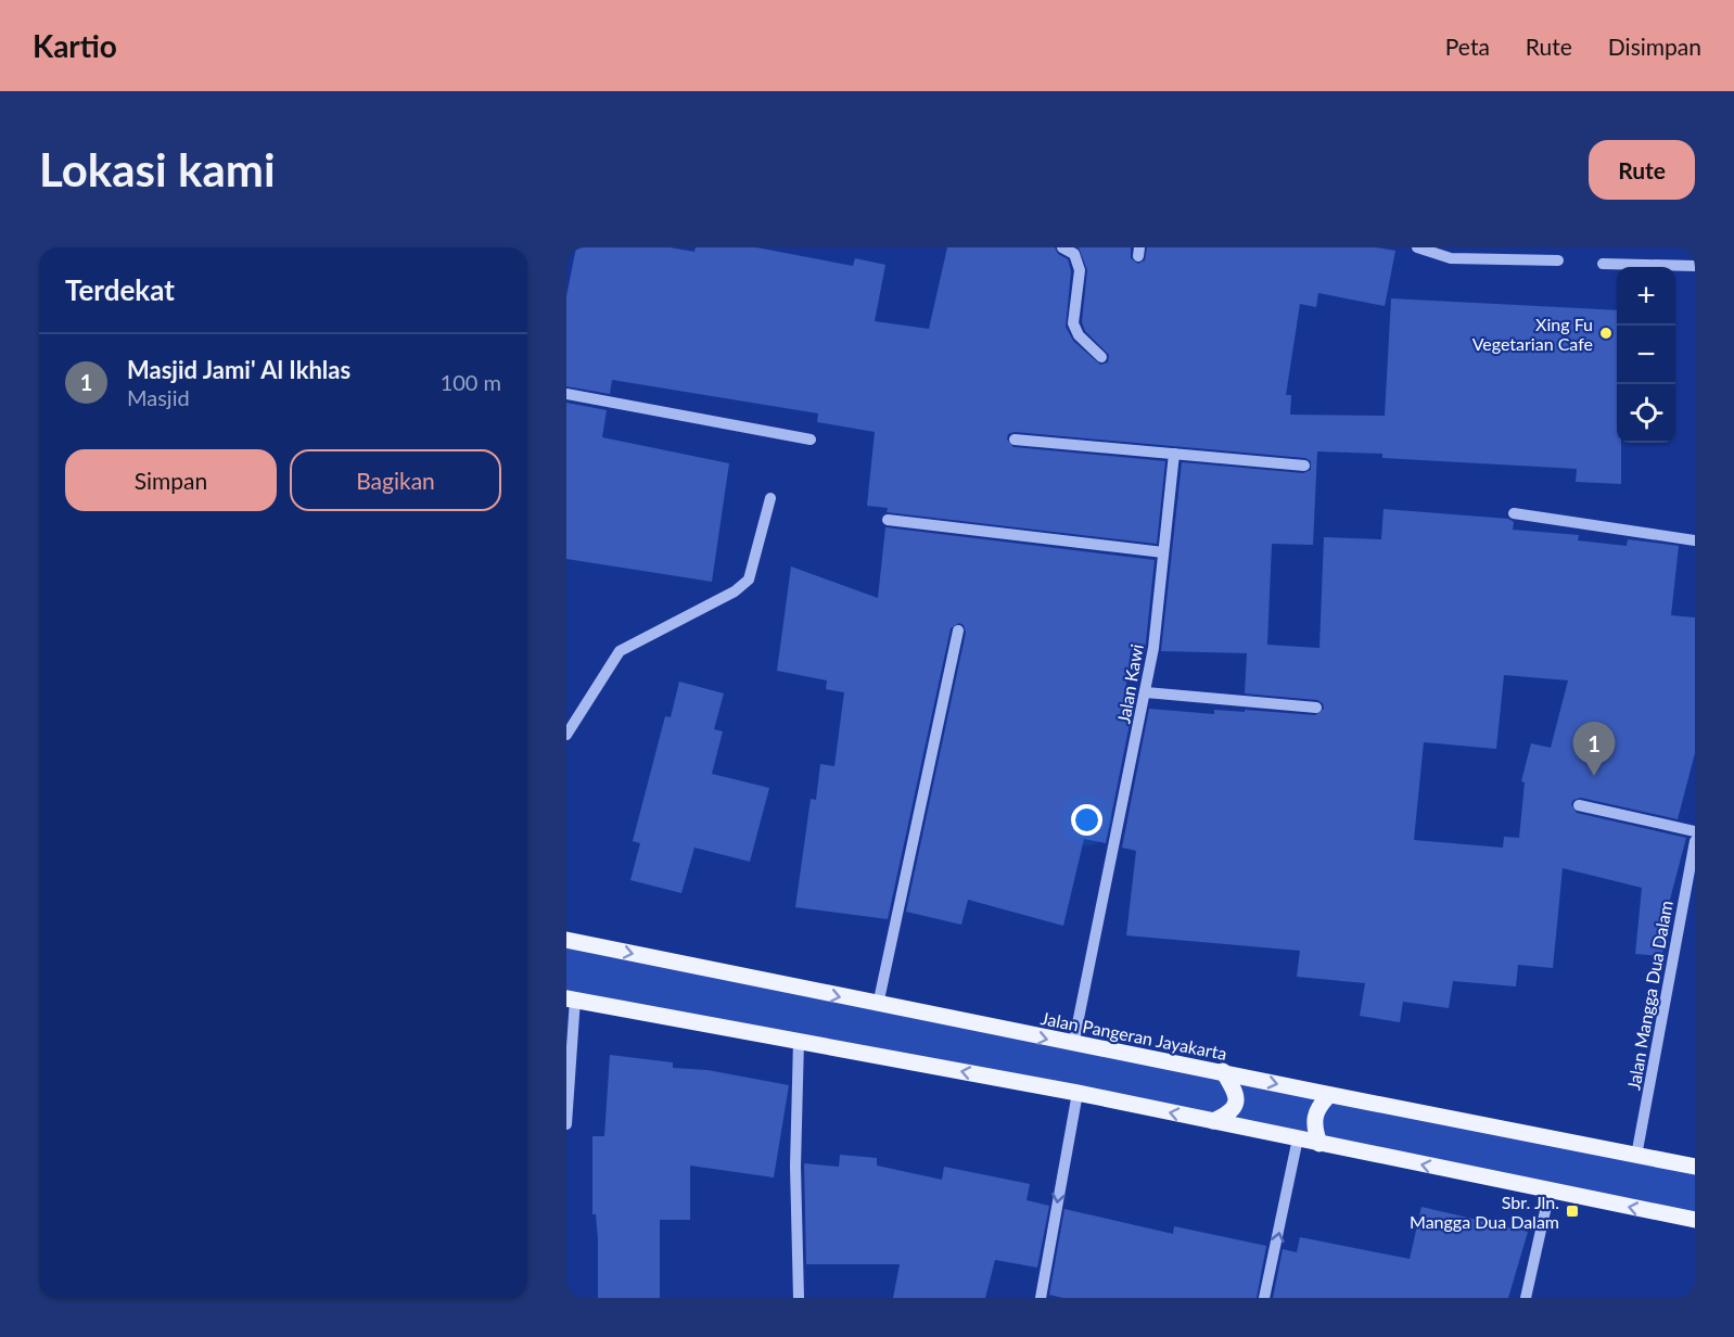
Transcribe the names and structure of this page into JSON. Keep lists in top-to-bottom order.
{
  "streets": {
    "main road": ["Jalan Pangeran Jayakarta"],
    "street": ["Jalan Kawi", "Jalan Mangga Dua Dalam"]
  },
  "crossings": [
    ["Jalan Kawi", "Jalan Pangeran Jayakarta"],
    ["Jalan Mangga Dua Dalam", "Jalan Pangeran Jayakarta"]
  ],
  "places": {
    "other": ["Xing Fu Vegetarian Cafe"],
    "transit": ["Sbr. Jln. Mangga Dua Dalam"]
  },
  "page": {
    "header": "Kartio",
    "nav": ["Peta", "Rute", "Disimpan"],
    "buttons": [
      "Rute",
      ["Simpan", "Bagikan"]
    ],
    "title": "Lokasi kami",
    "heading": "Terdekat",
    "map_buttons": ["+", "−"],
    "list": [
      {
        "mark": "1",
        "name": "Masjid Jami' Al Ikhlas",
        "note": "Masjid",
        "value": "100 m"
      }
    ],
    "pins": "1"
  }
}
